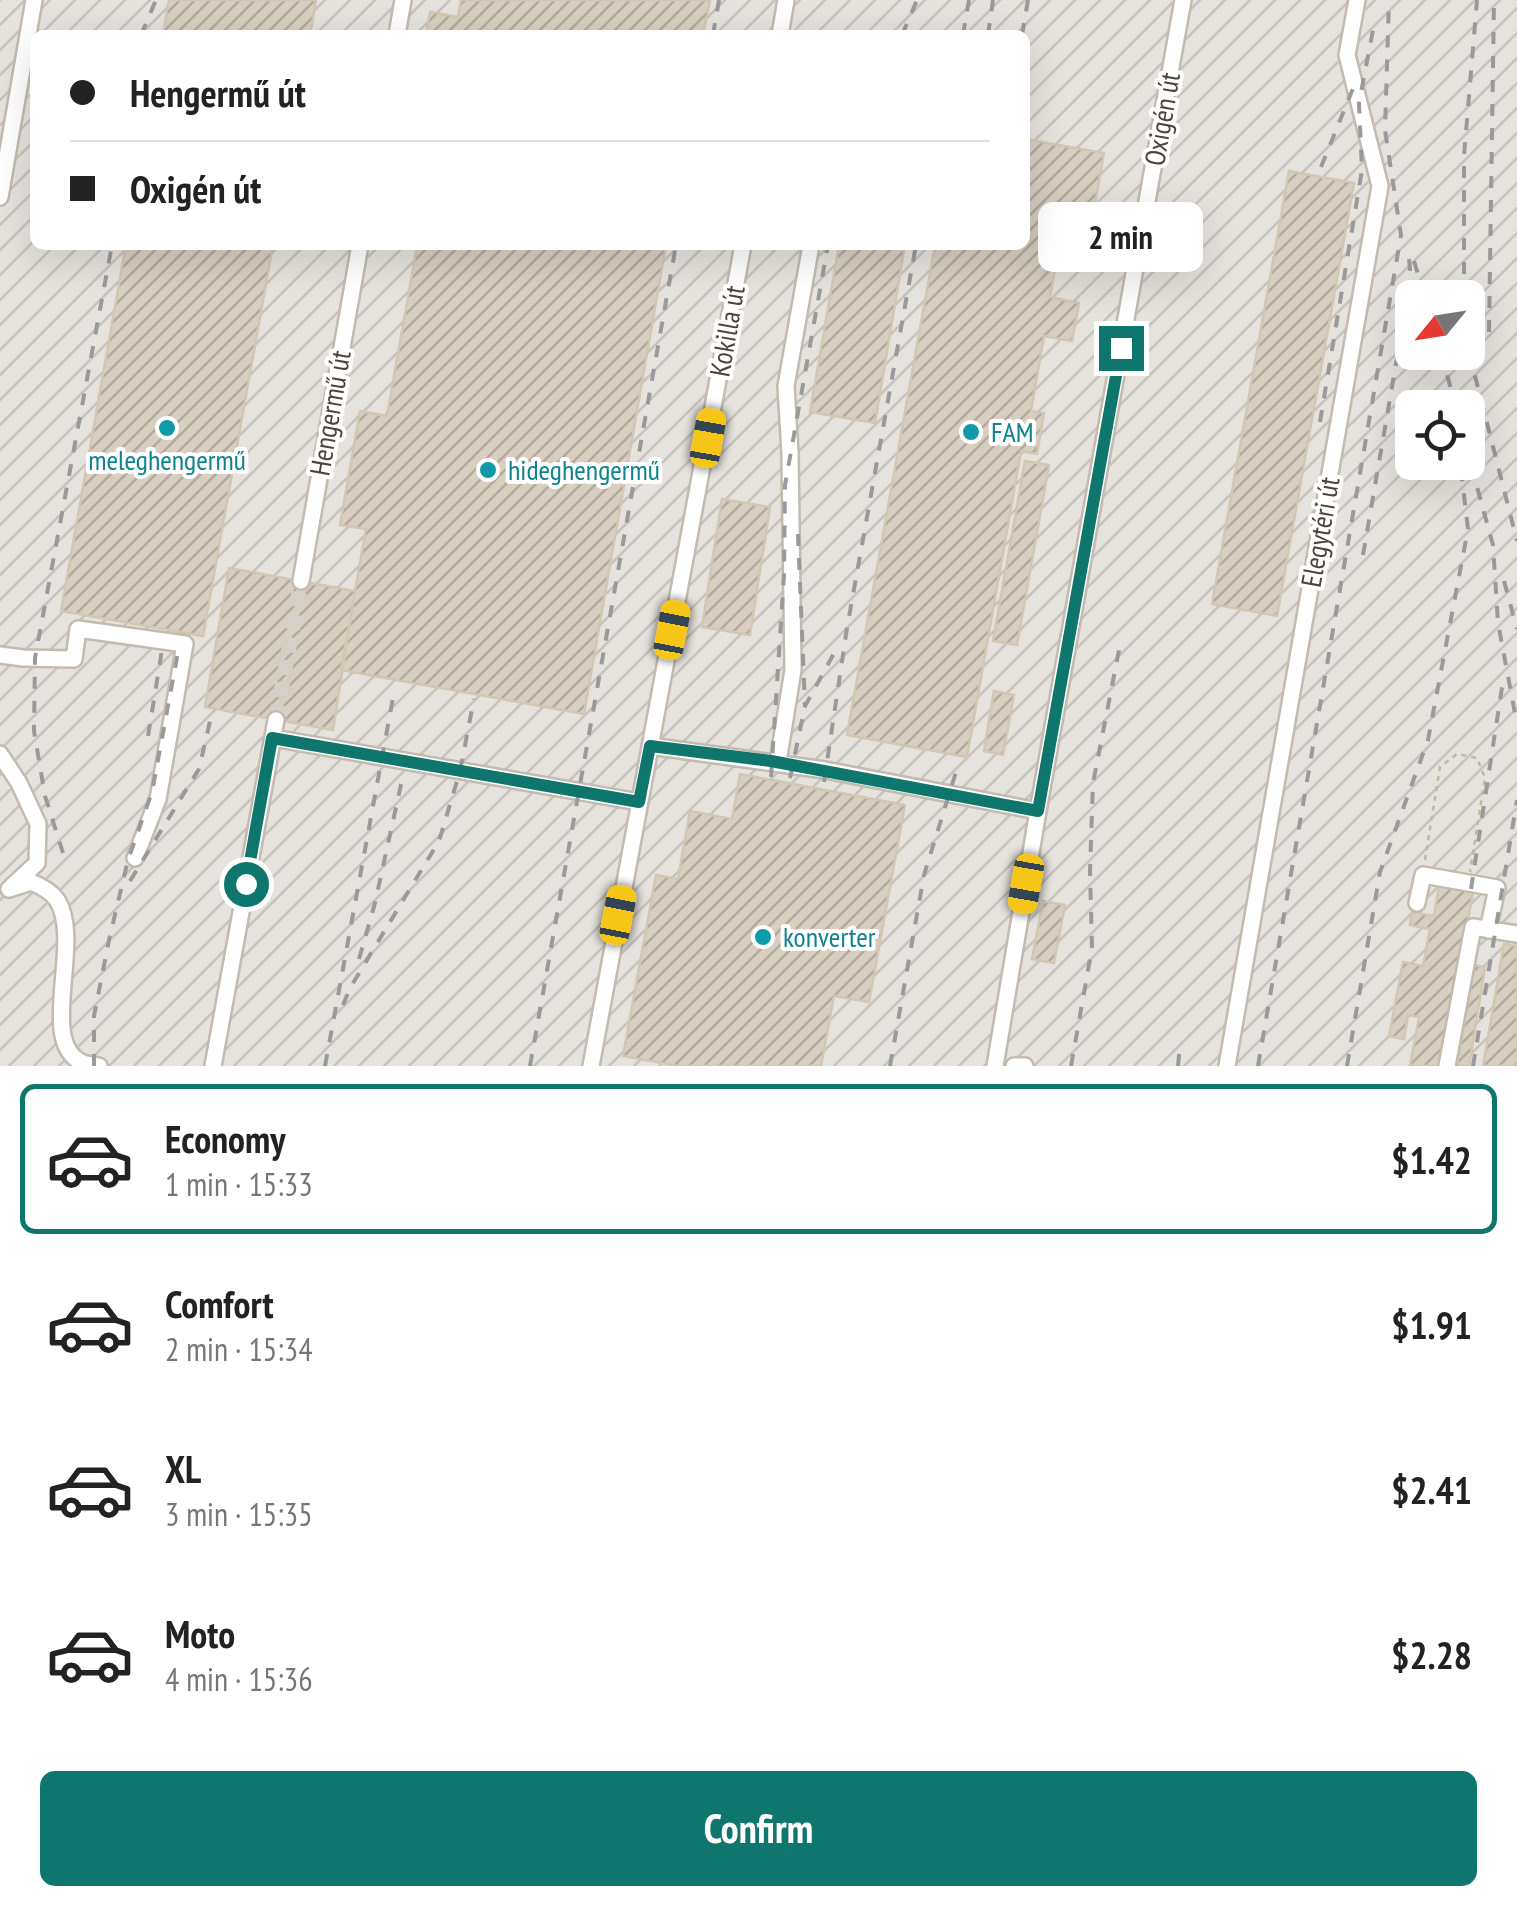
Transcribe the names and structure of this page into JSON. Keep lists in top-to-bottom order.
{
  "streets": {
    "lane": [
      "Oxigén út",
      "Kokilla út",
      "Hengermű út",
      "Elegytéri út"
    ]
  },
  "places": [
    "meleghengermű",
    "FAM",
    "hideghengermű",
    "konverter"
  ],
  "north": "bottom left",
  "page": {
    "banner": ["Hengermű út", "Oxigén út"],
    "bubble": "2 min",
    "list": [
      {
        "name": "Economy",
        "note": "1 min · 15:33",
        "value": "$1.42"
      },
      {
        "name": "Comfort",
        "note": "2 min · 15:34",
        "value": "$1.91"
      },
      {
        "name": "XL",
        "note": "3 min · 15:35",
        "value": "$2.41"
      },
      {
        "name": "Moto",
        "note": "4 min · 15:36",
        "value": "$2.28"
      }
    ],
    "buttons": "Confirm"
  }
}
